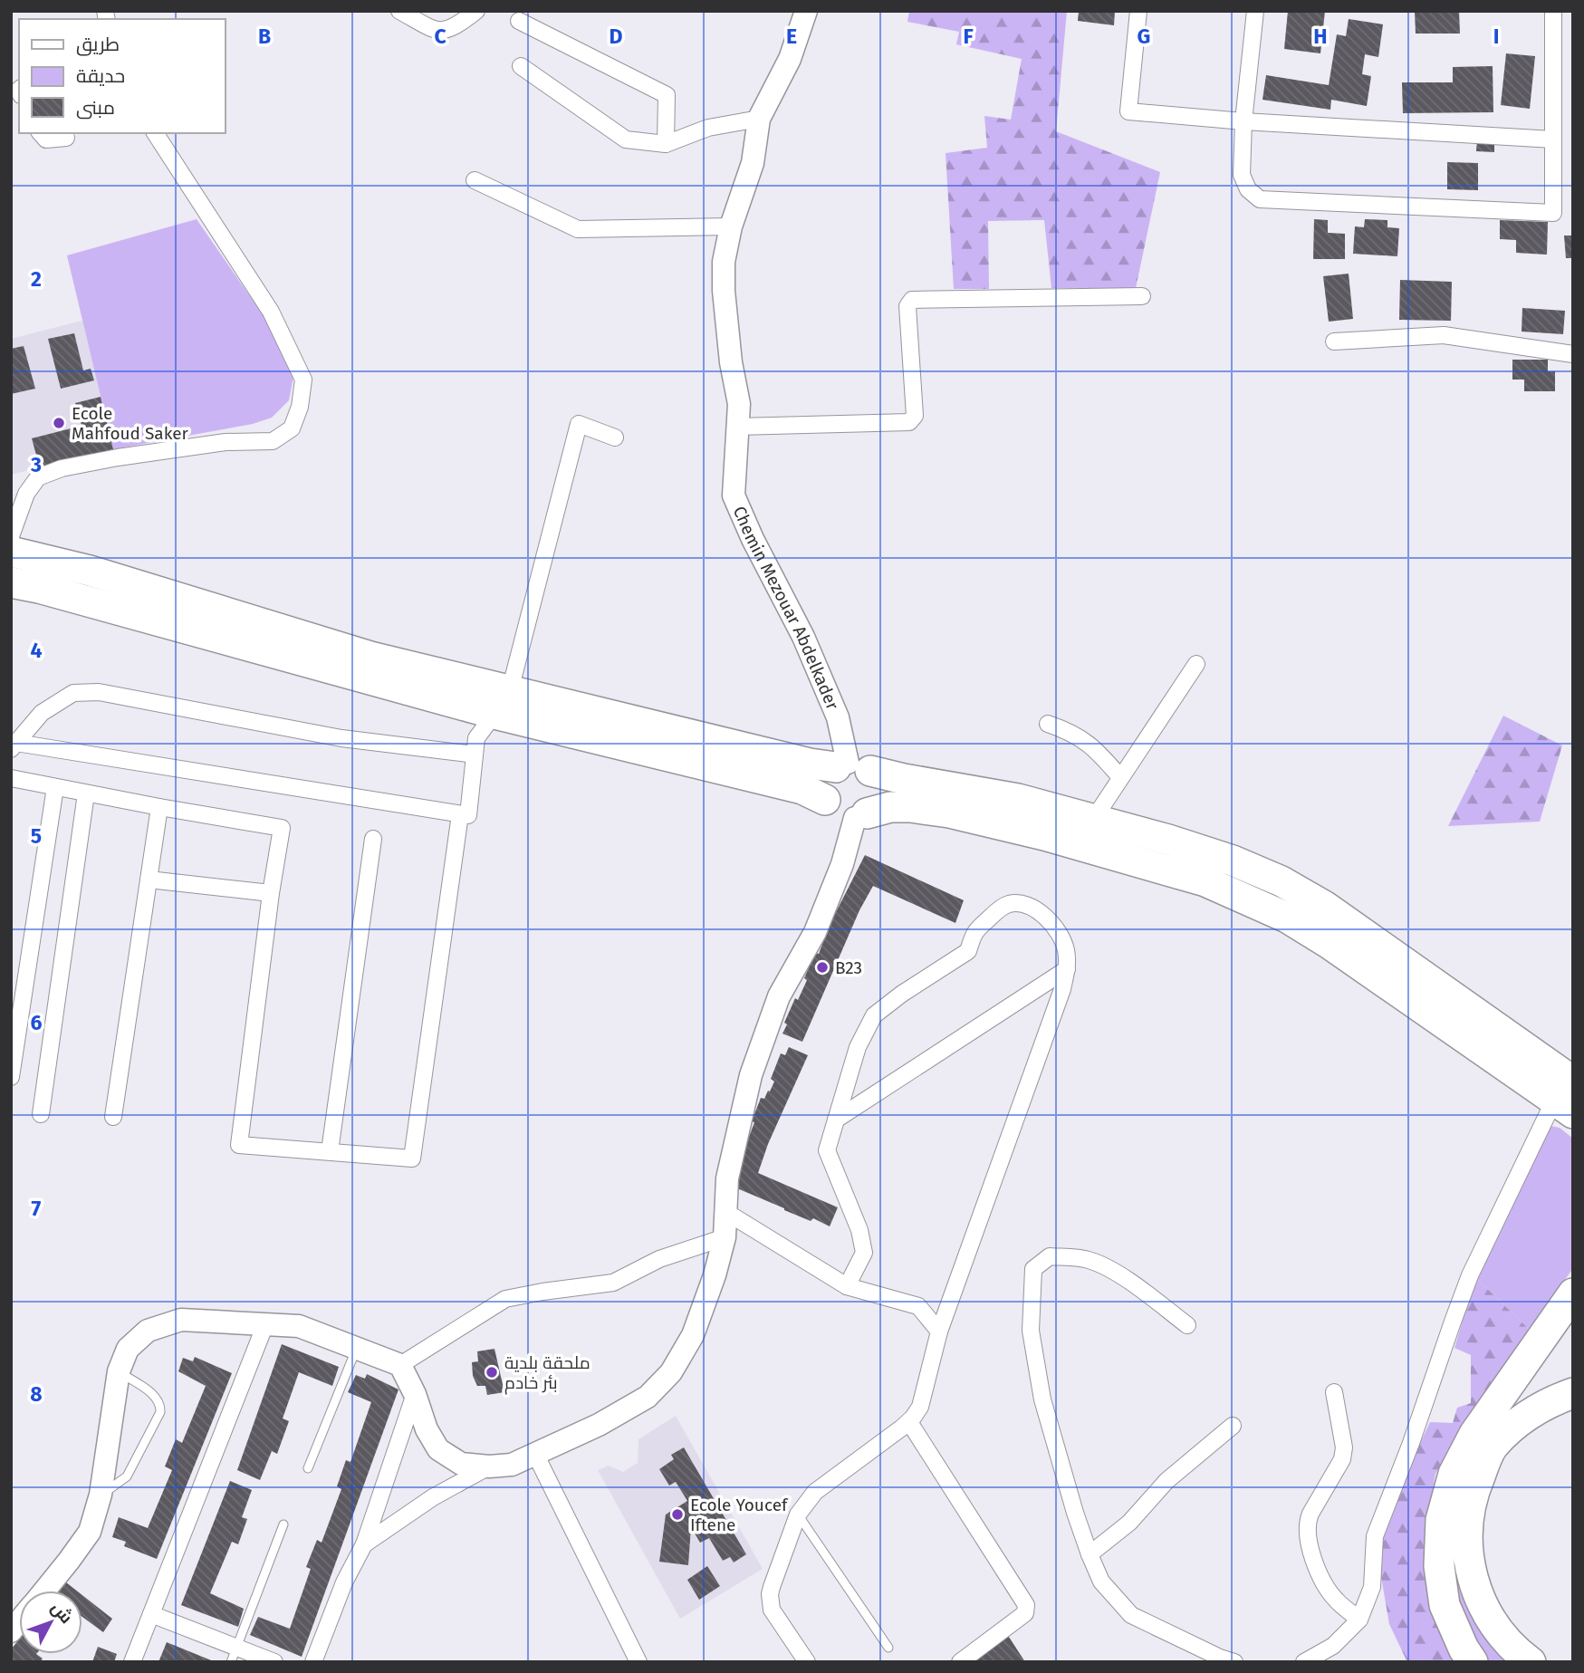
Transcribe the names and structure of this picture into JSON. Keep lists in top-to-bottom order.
{
  "streets": {
    "street": ["Chemin Mezouar Abdelkader"]
  },
  "places": [
    "Ecole Mahfoud Saker",
    "B23",
    "ملحقة بلدية بئر خادم",
    "Ecole Youcef Iftene"
  ],
  "legend": ["طريق", "حديقة", "مبنى"],
  "north": "top right",
  "grid": {
    "columns": [
      "B",
      "C",
      "D",
      "E",
      "F",
      "G",
      "H",
      "I"
    ],
    "rows": [
      "2",
      "3",
      "4",
      "5",
      "6",
      "7",
      "8"
    ]
  }
}
